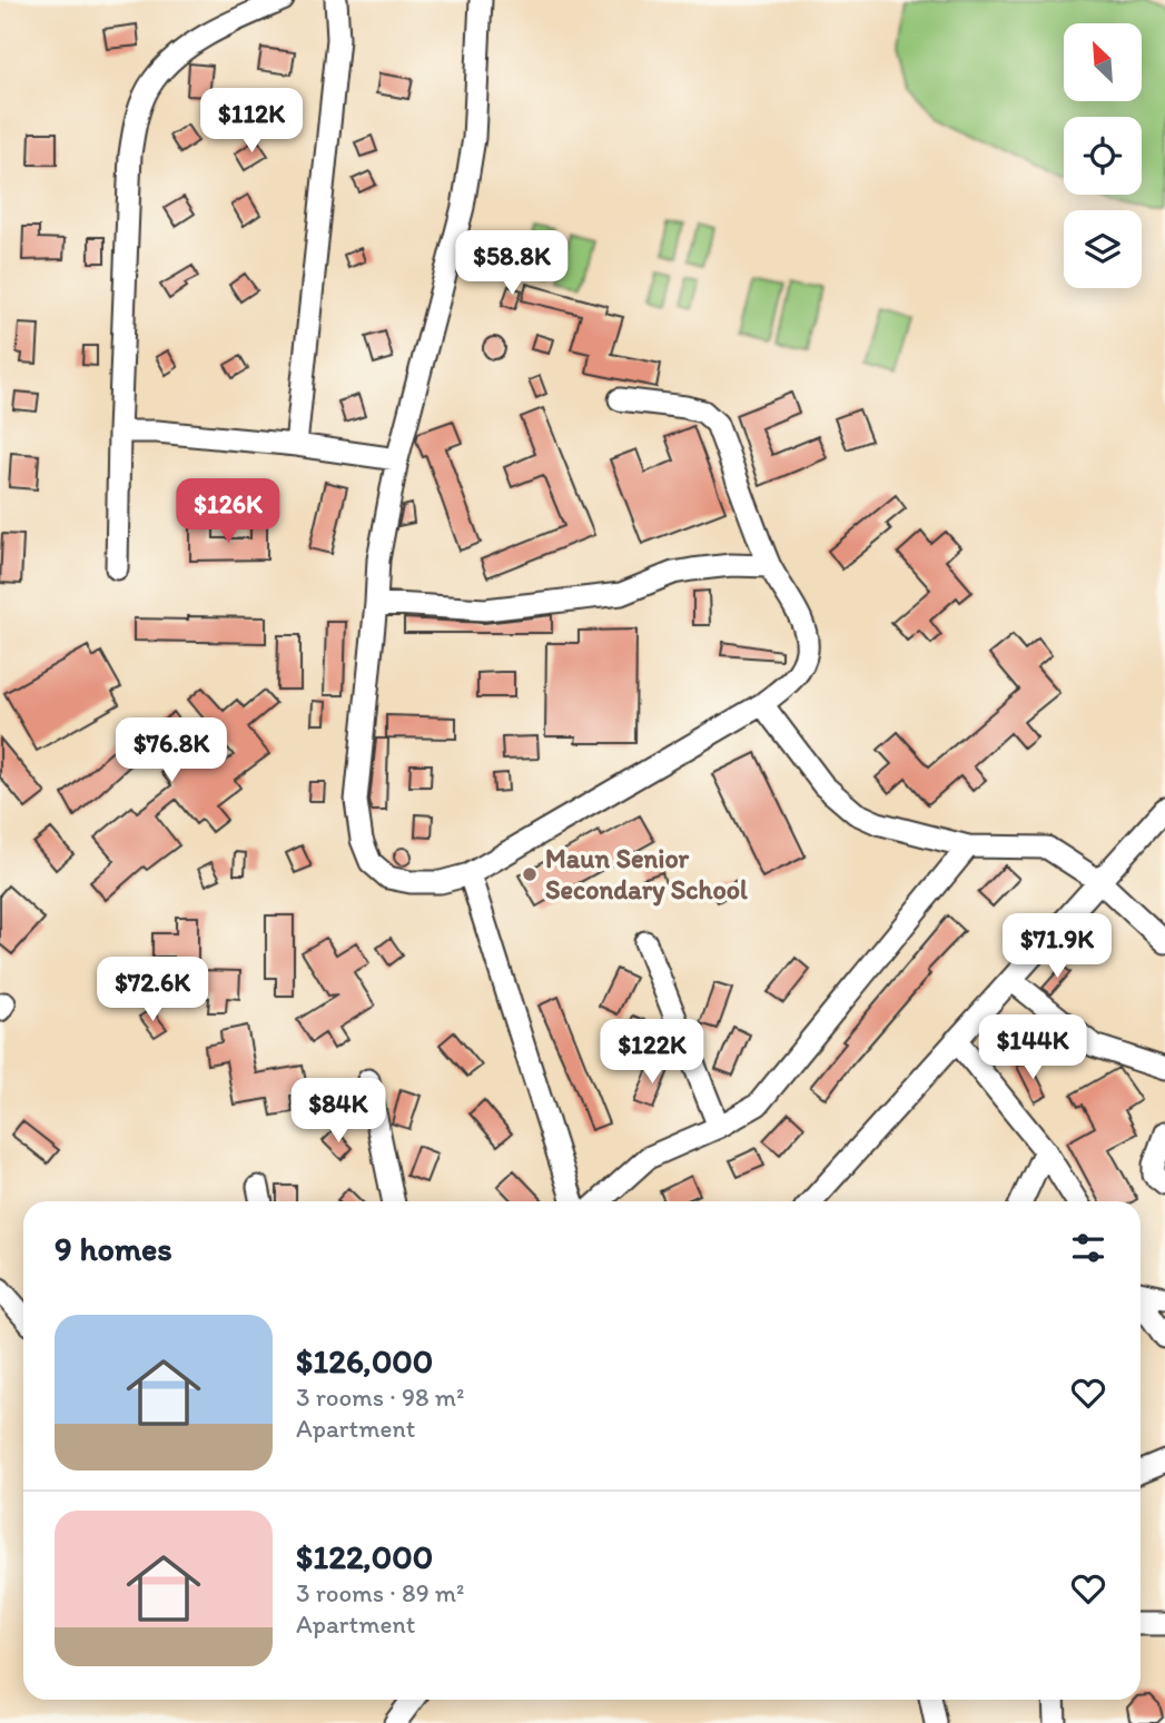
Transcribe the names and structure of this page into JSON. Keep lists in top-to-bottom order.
{
  "places": ["Maun Senior Secondary School"],
  "north": "top left",
  "page": {
    "price": [
      "$112K",
      "$58.8K",
      "$126K",
      "$76.8K",
      "$71.9K",
      "$72.6K",
      "$144K",
      "$122K",
      "$84K"
    ],
    "heading": "9 homes",
    "list": [
      {
        "name": "$126,000",
        "note": "3 rooms · 98 m² · Apartment"
      },
      {
        "name": "$122,000",
        "note": "3 rooms · 89 m² · Apartment"
      }
    ]
  }
}
